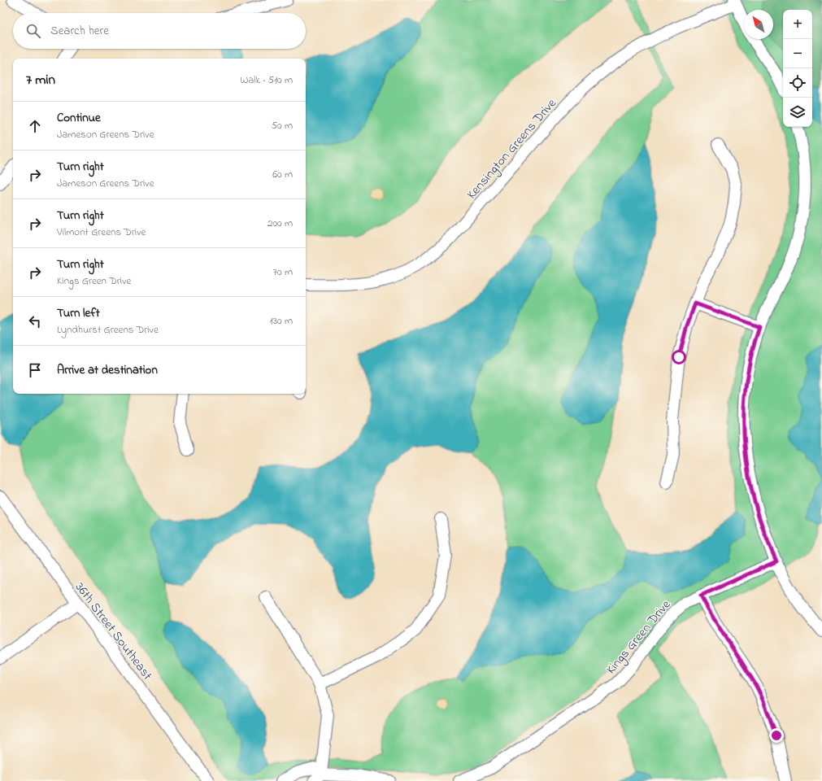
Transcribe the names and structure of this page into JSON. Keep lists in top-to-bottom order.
{
  "streets": {
    "street": ["Kensington Greens Drive", "36th Street Southeast", "Kings Green Drive"]
  },
  "north": "top left",
  "page": {
    "map_buttons": ["+", "−"],
    "search": "Search here",
    "heading": ["7 min", "Walk · 510 m"],
    "list": [
      ["Continue", "Jameson Greens Drive", "50 m"],
      ["Turn right", "Jameson Greens Drive", "60 m"],
      ["Turn right", "Vilmont Greens Drive", "200 m"],
      ["Turn right", "Kings Green Drive", "70 m"],
      ["Turn left", "Lyndhurst Greens Drive", "130 m"],
      "Arrive at destination"
    ]
  }
}
